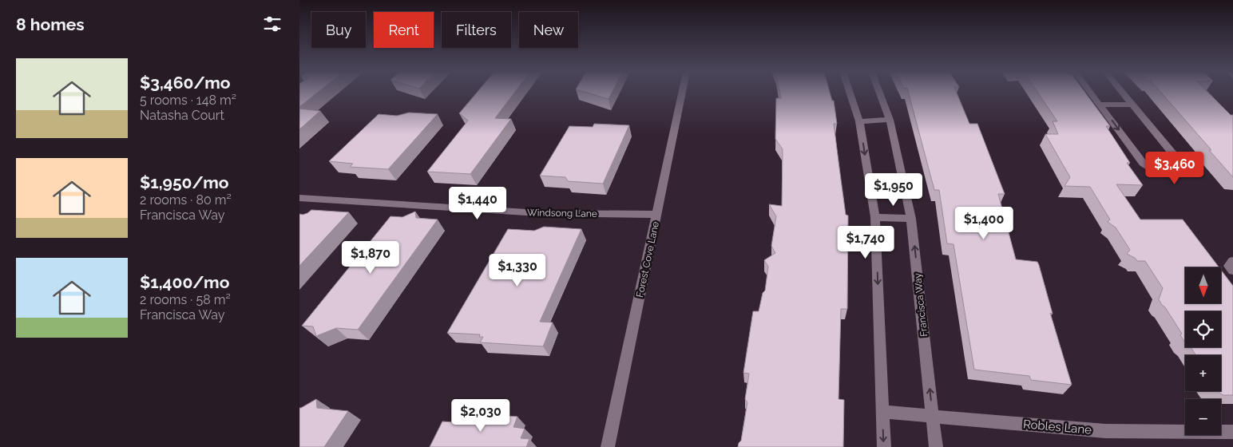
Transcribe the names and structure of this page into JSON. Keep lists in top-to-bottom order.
{
  "streets": {
    "street": [
      "Windsong Lane",
      "Forest Cove Lane",
      "Francisca Way",
      "Robles Lane"
    ]
  },
  "crossings": [
    ["Windsong Lane", "Forest Cove Lane"],
    ["Francisca Way", "Robles Lane"]
  ],
  "north": "bottom",
  "page": {
    "heading": "8 homes",
    "chip": [
      "Buy",
      "Rent",
      "Filters",
      "New"
    ],
    "list": [
      {
        "name": "$3,460/mo",
        "note": "5 rooms · 148 m² · Natasha Court"
      },
      {
        "name": "$1,950/mo",
        "note": "2 rooms · 80 m² · Francisca Way"
      },
      {
        "name": "$1,400/mo",
        "note": "2 rooms · 58 m² · Francisca Way"
      }
    ],
    "price": [
      "$3,460",
      "$1,950",
      "$1,440",
      "$1,400",
      "$1,740",
      "$1,870",
      "$1,330",
      "$2,030"
    ],
    "map_buttons": ["+", "−"]
  }
}
